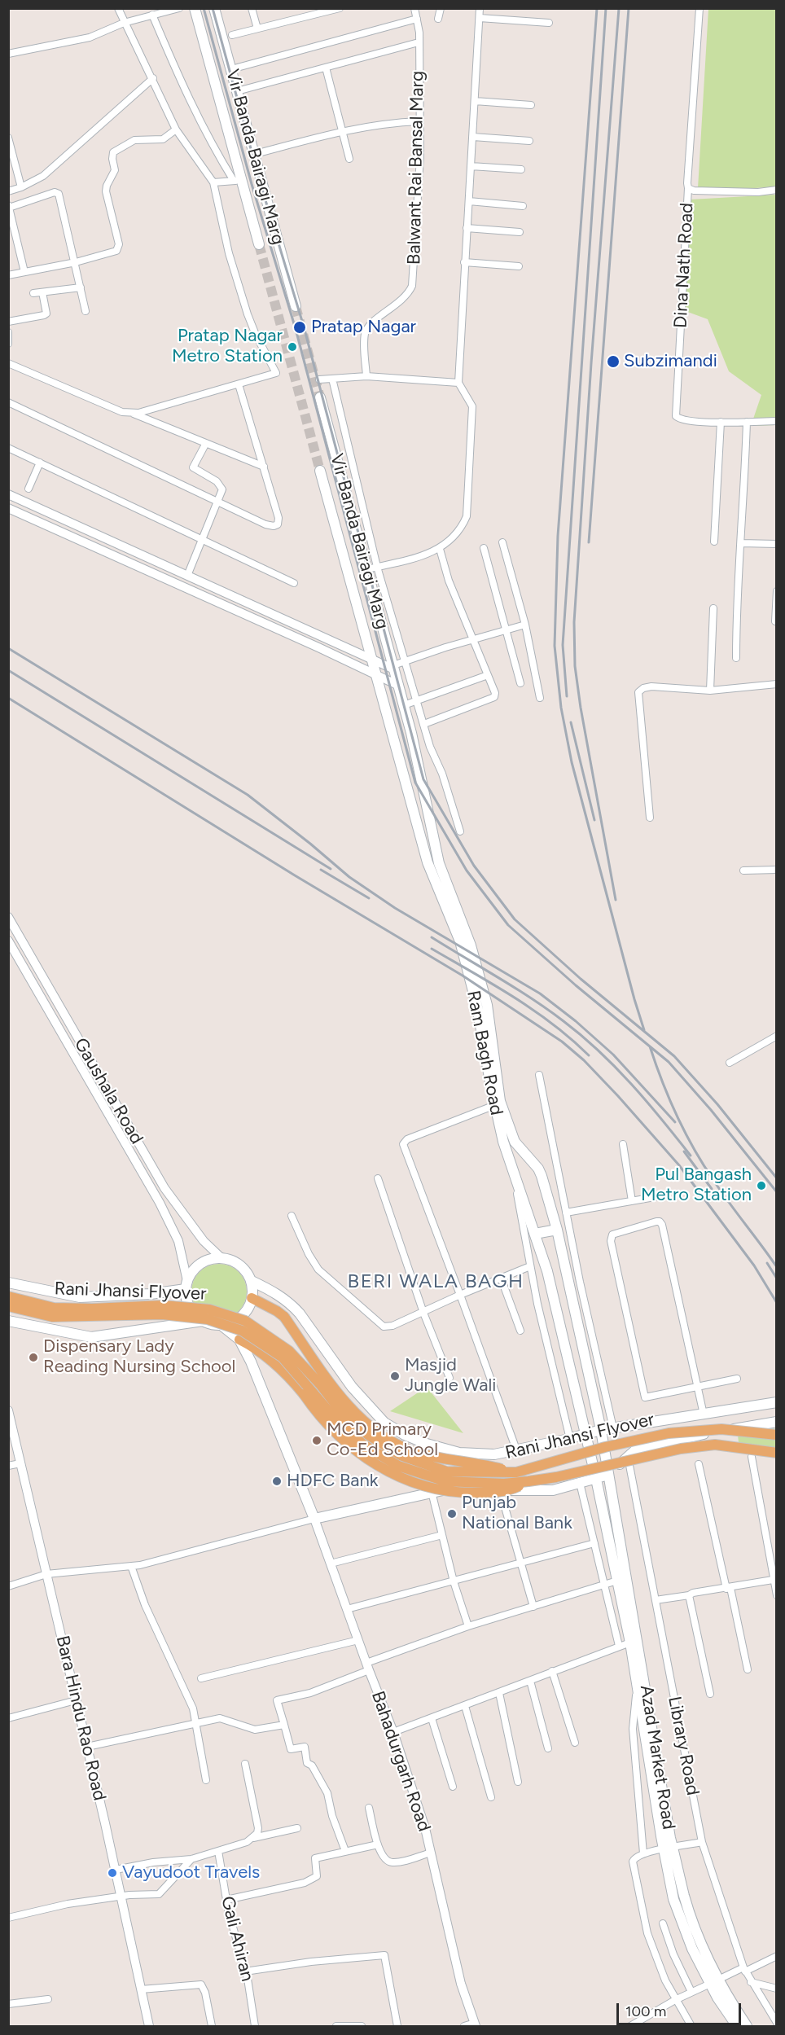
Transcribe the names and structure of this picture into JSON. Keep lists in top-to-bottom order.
{
  "streets": {
    "main road": [
      "Vir Banda Bairagi Marg",
      "Ram Bagh Road",
      "Rani Jhansi Flyover",
      "Azad Market Road"
    ],
    "street": [
      "Balwant Rai Bansal Marg",
      "Dina Nath Road",
      "Gaushala Road",
      "Bara Hindu Rao Road",
      "Library Road",
      "Bahadurgarh Road",
      "Gali Ahiran"
    ]
  },
  "crossings": [
    ["Vir Banda Bairagi Marg", "Ram Bagh Road"],
    ["Ram Bagh Road", "Azad Market Road"]
  ],
  "districts": ["BERI WALA BAGH"],
  "places": [
    "Pratap Nagar",
    "Pratap Nagar Metro Station",
    "Subzimandi",
    "Pul Bangash Metro Station",
    "Dispensary Lady Reading Nursing School",
    "Masjid Jungle Wali",
    "MCD Primary Co-Ed School",
    "HDFC Bank",
    "Punjab National Bank",
    "Vayudoot Travels"
  ],
  "scale_bar": "100 m"
}
